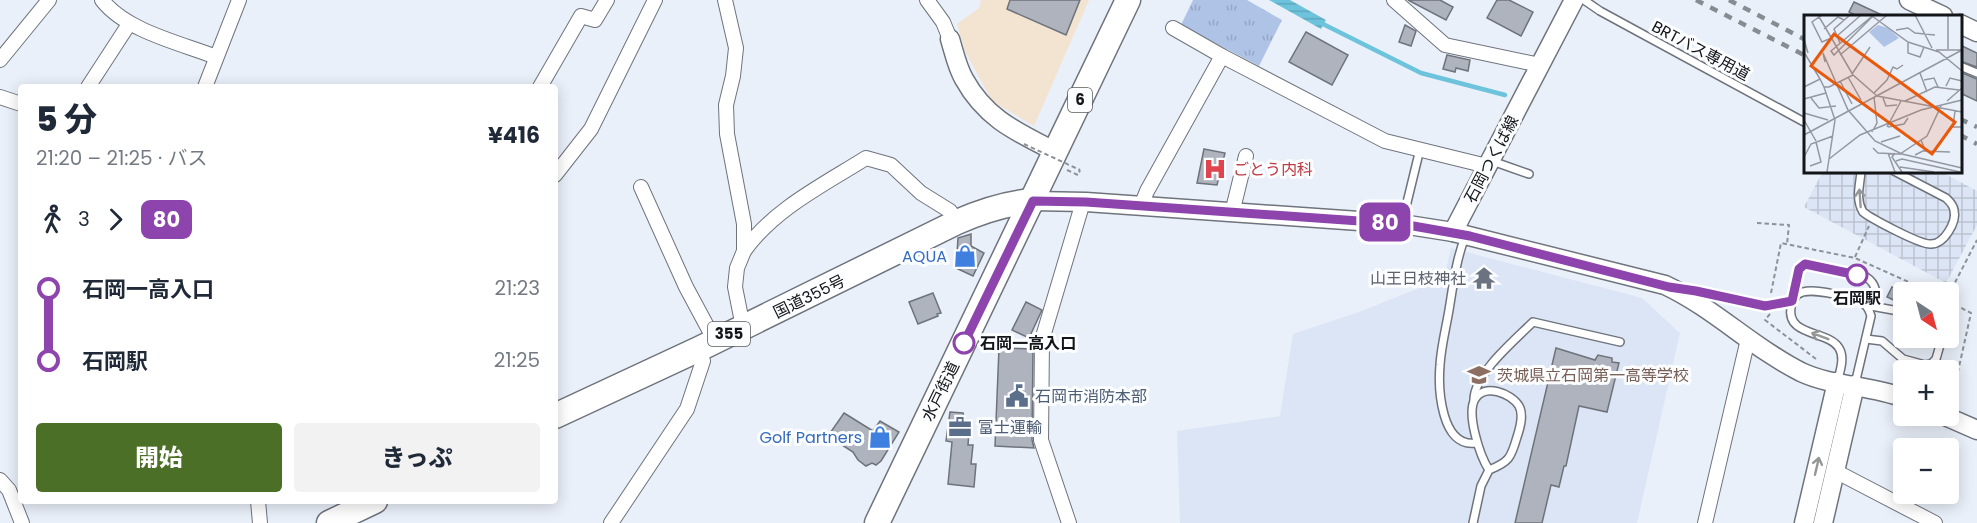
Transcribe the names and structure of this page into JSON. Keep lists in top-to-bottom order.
{
  "streets": {
    "highway": [
      "6",
      "国道355号",
      "355",
      "水戸街道"
    ],
    "street": ["石岡つくば線"],
    "lane": ["BRTバス専用道"]
  },
  "crossings": [
    ["国道355号", "水戸街道"]
  ],
  "places": {
    "hospital": ["ごとう内科"],
    "shop": ["AQUA", "Golf Partners"],
    "other": ["石岡駅", "石岡一高入口"],
    "temple": ["山王日枝神社"],
    "school or university": ["茨城県立石岡第一高等学校"],
    "public building": ["石岡市消防本部"],
    "office": ["富士運輸"]
  },
  "lines": ["bus line 80"],
  "north": "bottom right",
  "page": {
    "on_map": "80",
    "heading": ["5 分", "21:20 – 21:25 · バス", "¥416"],
    "legs": ["3", "80"],
    "list": [
      {
        "name": "石岡一高入口",
        "value": "21:23"
      },
      {
        "name": "石岡駅",
        "value": "21:25"
      }
    ],
    "map_buttons": ["+", "−"],
    "buttons": ["開始", "きっぷ"]
  }
}
